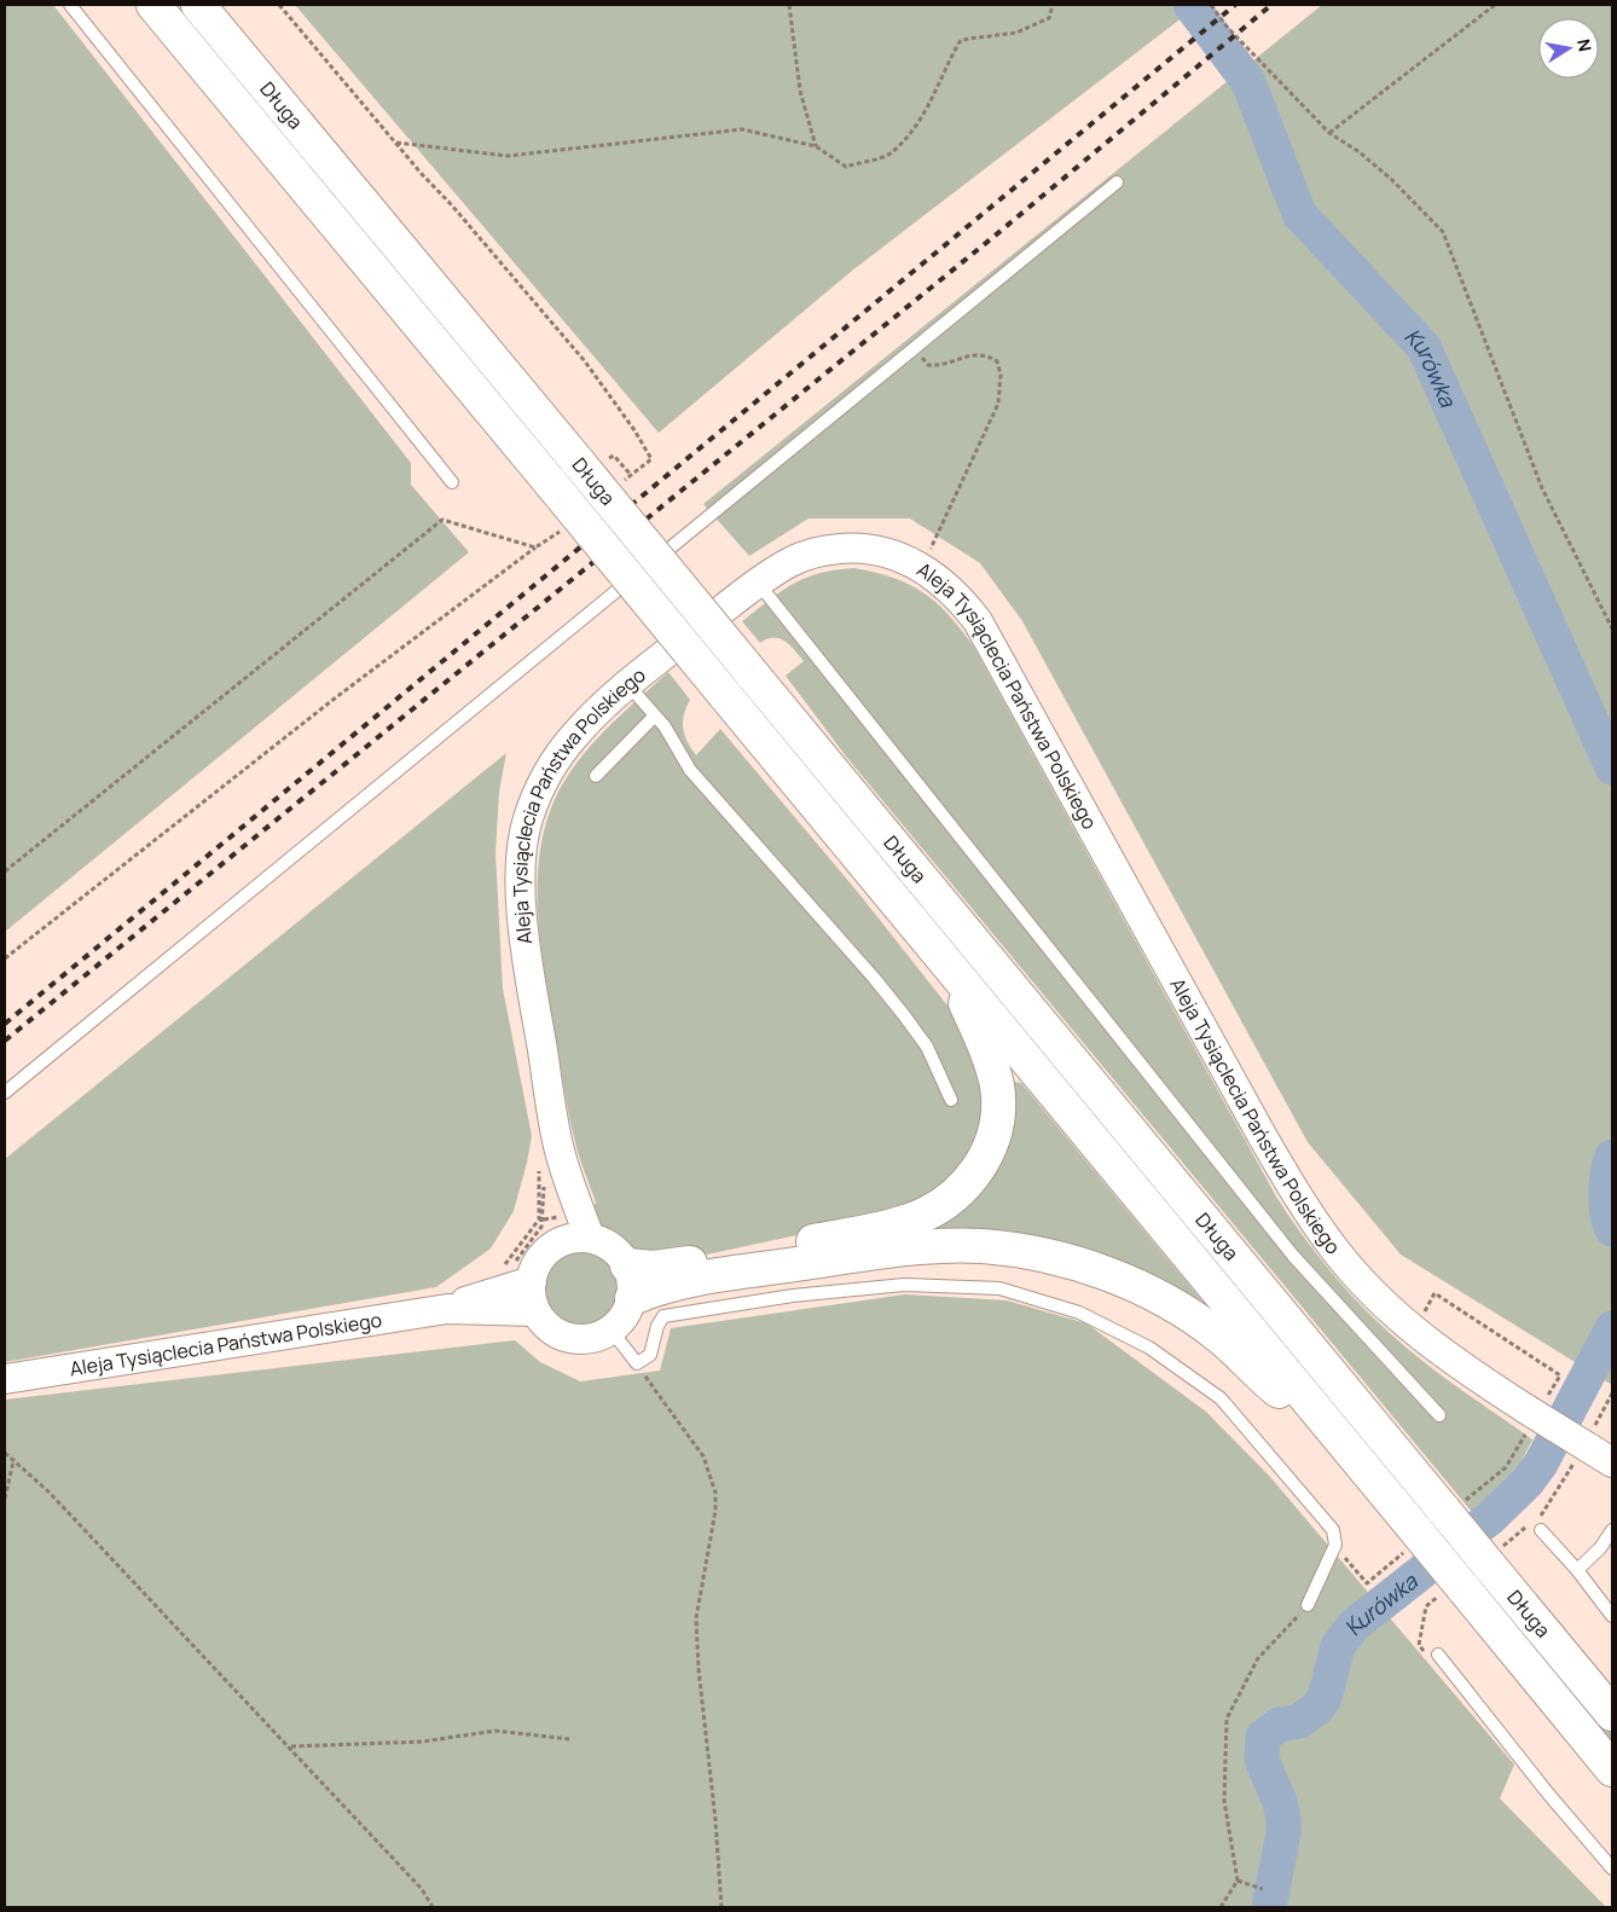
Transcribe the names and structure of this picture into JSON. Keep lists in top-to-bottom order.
{
  "streets": {
    "highway": ["Długa"],
    "street": ["Aleja Tysiąclecia Państwa Polskiego"]
  },
  "water": ["Kurówka"],
  "north": "right"
}
